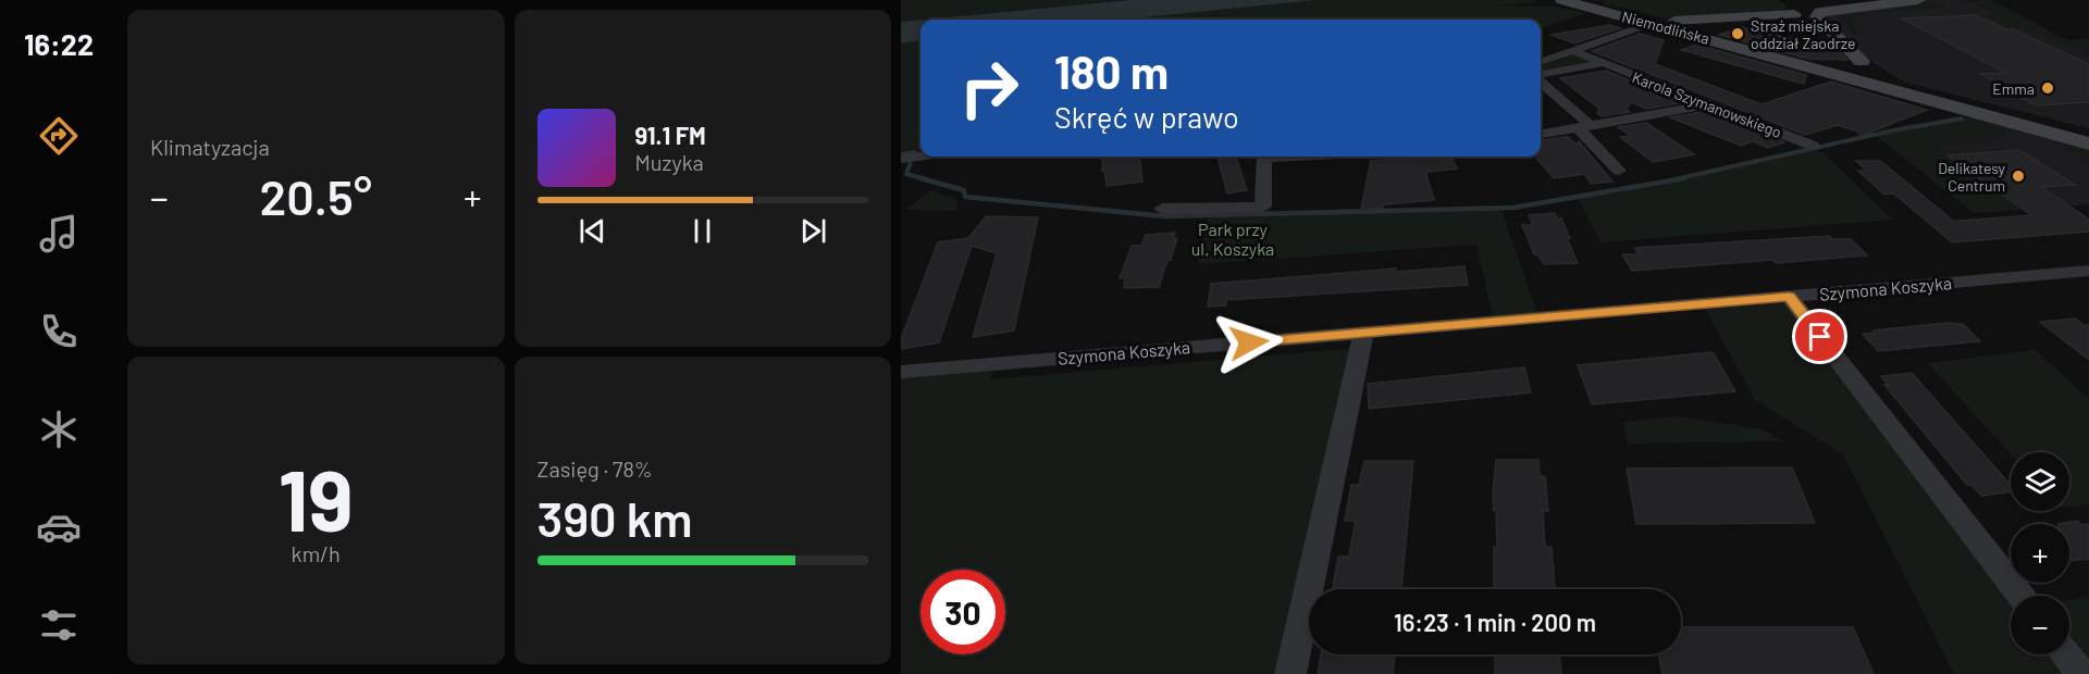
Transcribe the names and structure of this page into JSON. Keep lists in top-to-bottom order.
{
  "streets": {
    "main road": ["Niemodlińska"],
    "street": ["Karola Szymanowskiego", "Szymona Koszyka"]
  },
  "parks": ["Park przy ul. Koszyka"],
  "places": ["Straż miejska oddział Zaodrze", "Emma", "Delikatesy Centrum"],
  "page": {
    "tabs": "16:22",
    "tile": [
      "Klimatyzacja",
      ["19", "km/h"],
      ["Zasięg · 78%", "390 km"]
    ],
    "turn": ["180 m", "Skręć w prawo"],
    "song": ["91.1 FM", "Muzyka"],
    "heat": ["−", "20.5°", "+"],
    "map_buttons": ["+", "−"],
    "limit": "30",
    "trip": "16:23 · 1 min · 200 m"
  }
}
